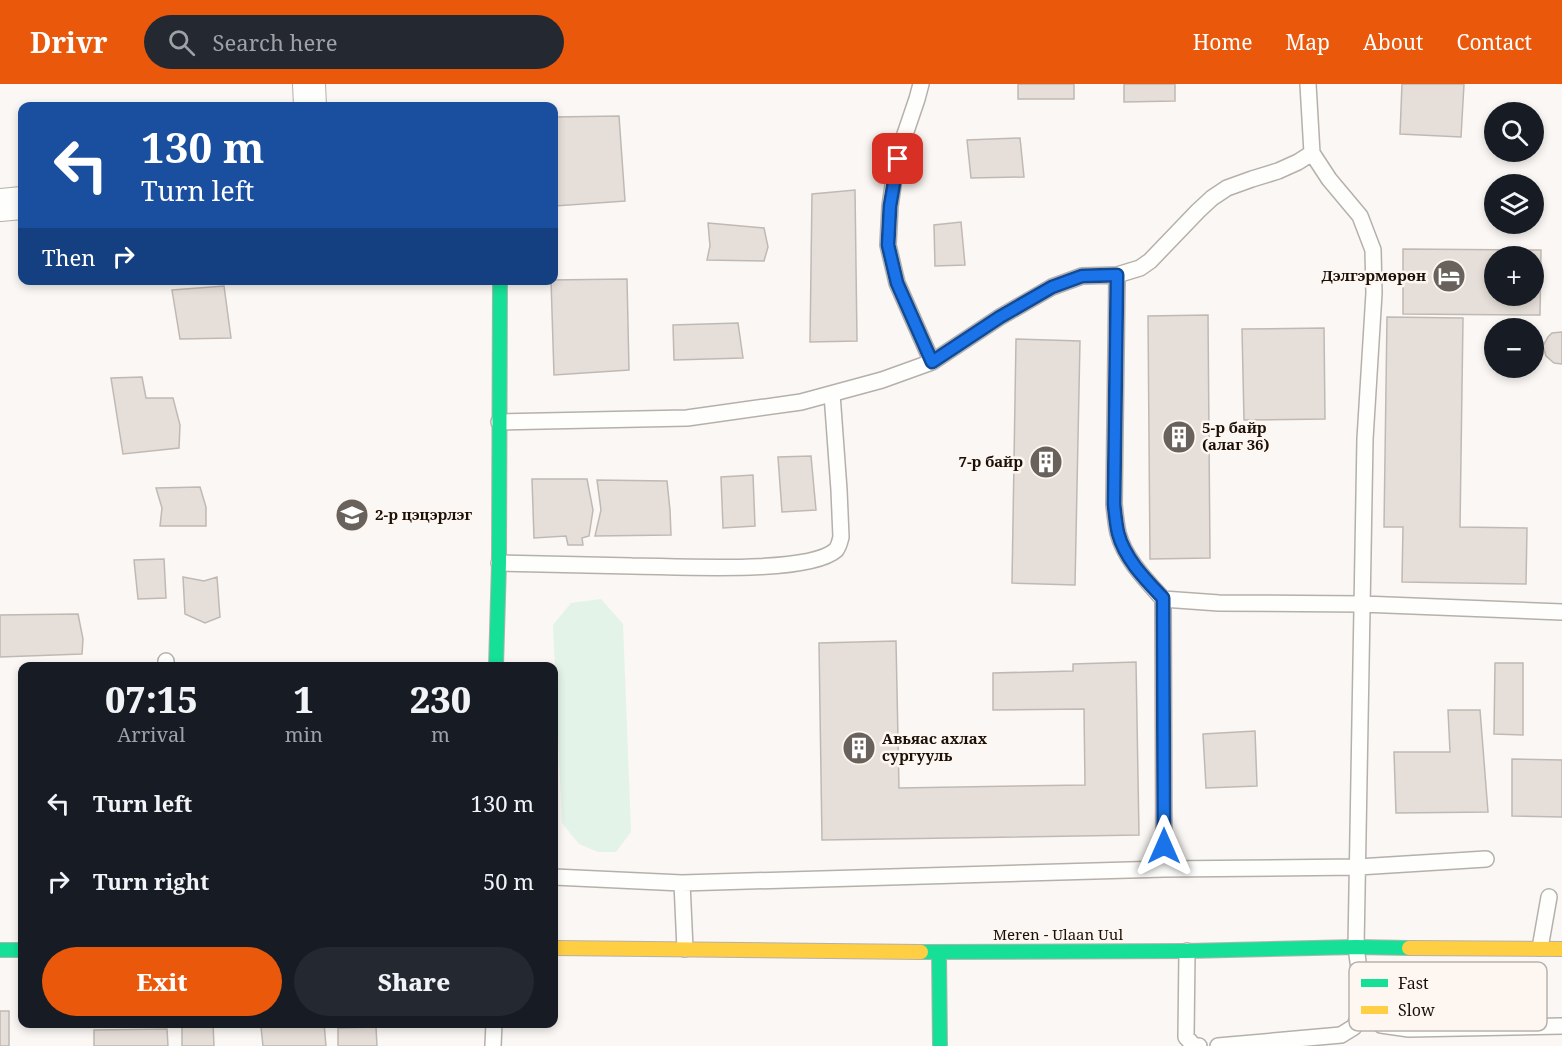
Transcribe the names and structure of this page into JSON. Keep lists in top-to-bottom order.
{
  "streets": {
    "street": ["Meren - Ulaan Uul"]
  },
  "places": {
    "hotel": ["Дэлгэрмөрөн"],
    "building": ["5-р байр (алаг 36)", "7-р байр", "Авьяас ахлах сургууль"],
    "school or university": ["2-р цэцэрлэг"]
  },
  "legend": ["Fast", "Slow"],
  "page": {
    "header": "Drivr",
    "search": "Search here",
    "nav": [
      "Home",
      "Map",
      "About",
      "Contact"
    ],
    "map_buttons": ["+", "−"],
    "turn": ["130 m", "Turn left"],
    "then": "Then",
    "eta": [
      "07:15",
      "Arrival",
      "1",
      "min",
      "230",
      "m"
    ],
    "list": [
      {
        "name": "Turn left",
        "value": "130 m"
      },
      {
        "name": "Turn right",
        "value": "50 m"
      }
    ],
    "buttons": ["Exit", "Share"]
  }
}
